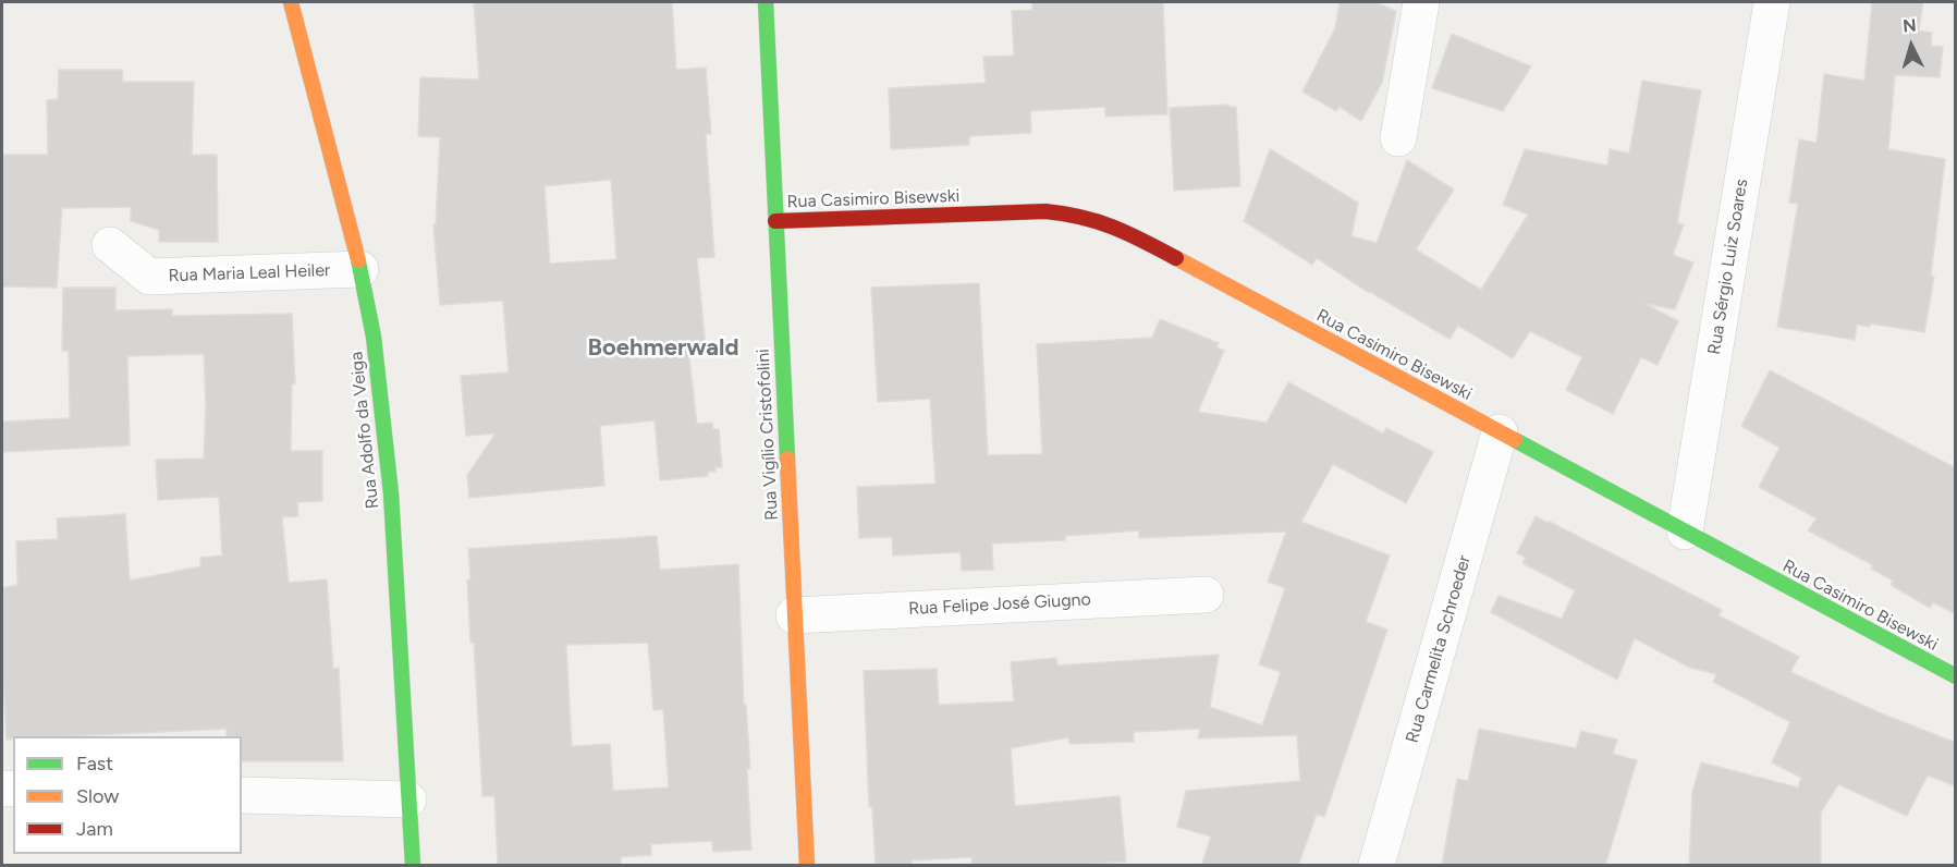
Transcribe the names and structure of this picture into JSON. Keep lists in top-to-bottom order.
{
  "streets": {
    "street": [
      "Rua Casimiro Bisewski",
      "Rua Sérgio Luiz Soares",
      "Rua Maria Leal Heiler",
      "Rua Adolfo da Veiga",
      "Rua Vigílio Cristofolini",
      "Rua Felipe José Giugno",
      "Rua Carmelita Schroeder"
    ]
  },
  "crossings": [
    ["Rua Casimiro Bisewski", "Rua Sérgio Luiz Soares"],
    ["Rua Casimiro Bisewski", "Rua Vigílio Cristofolini"],
    ["Rua Casimiro Bisewski", "Rua Carmelita Schroeder"],
    ["Rua Maria Leal Heiler", "Rua Adolfo da Veiga"],
    ["Rua Vigílio Cristofolini", "Rua Felipe José Giugno"]
  ],
  "districts": ["Boehmerwald"],
  "legend": ["Fast", "Slow", "Jam"],
  "north": "top"
}
